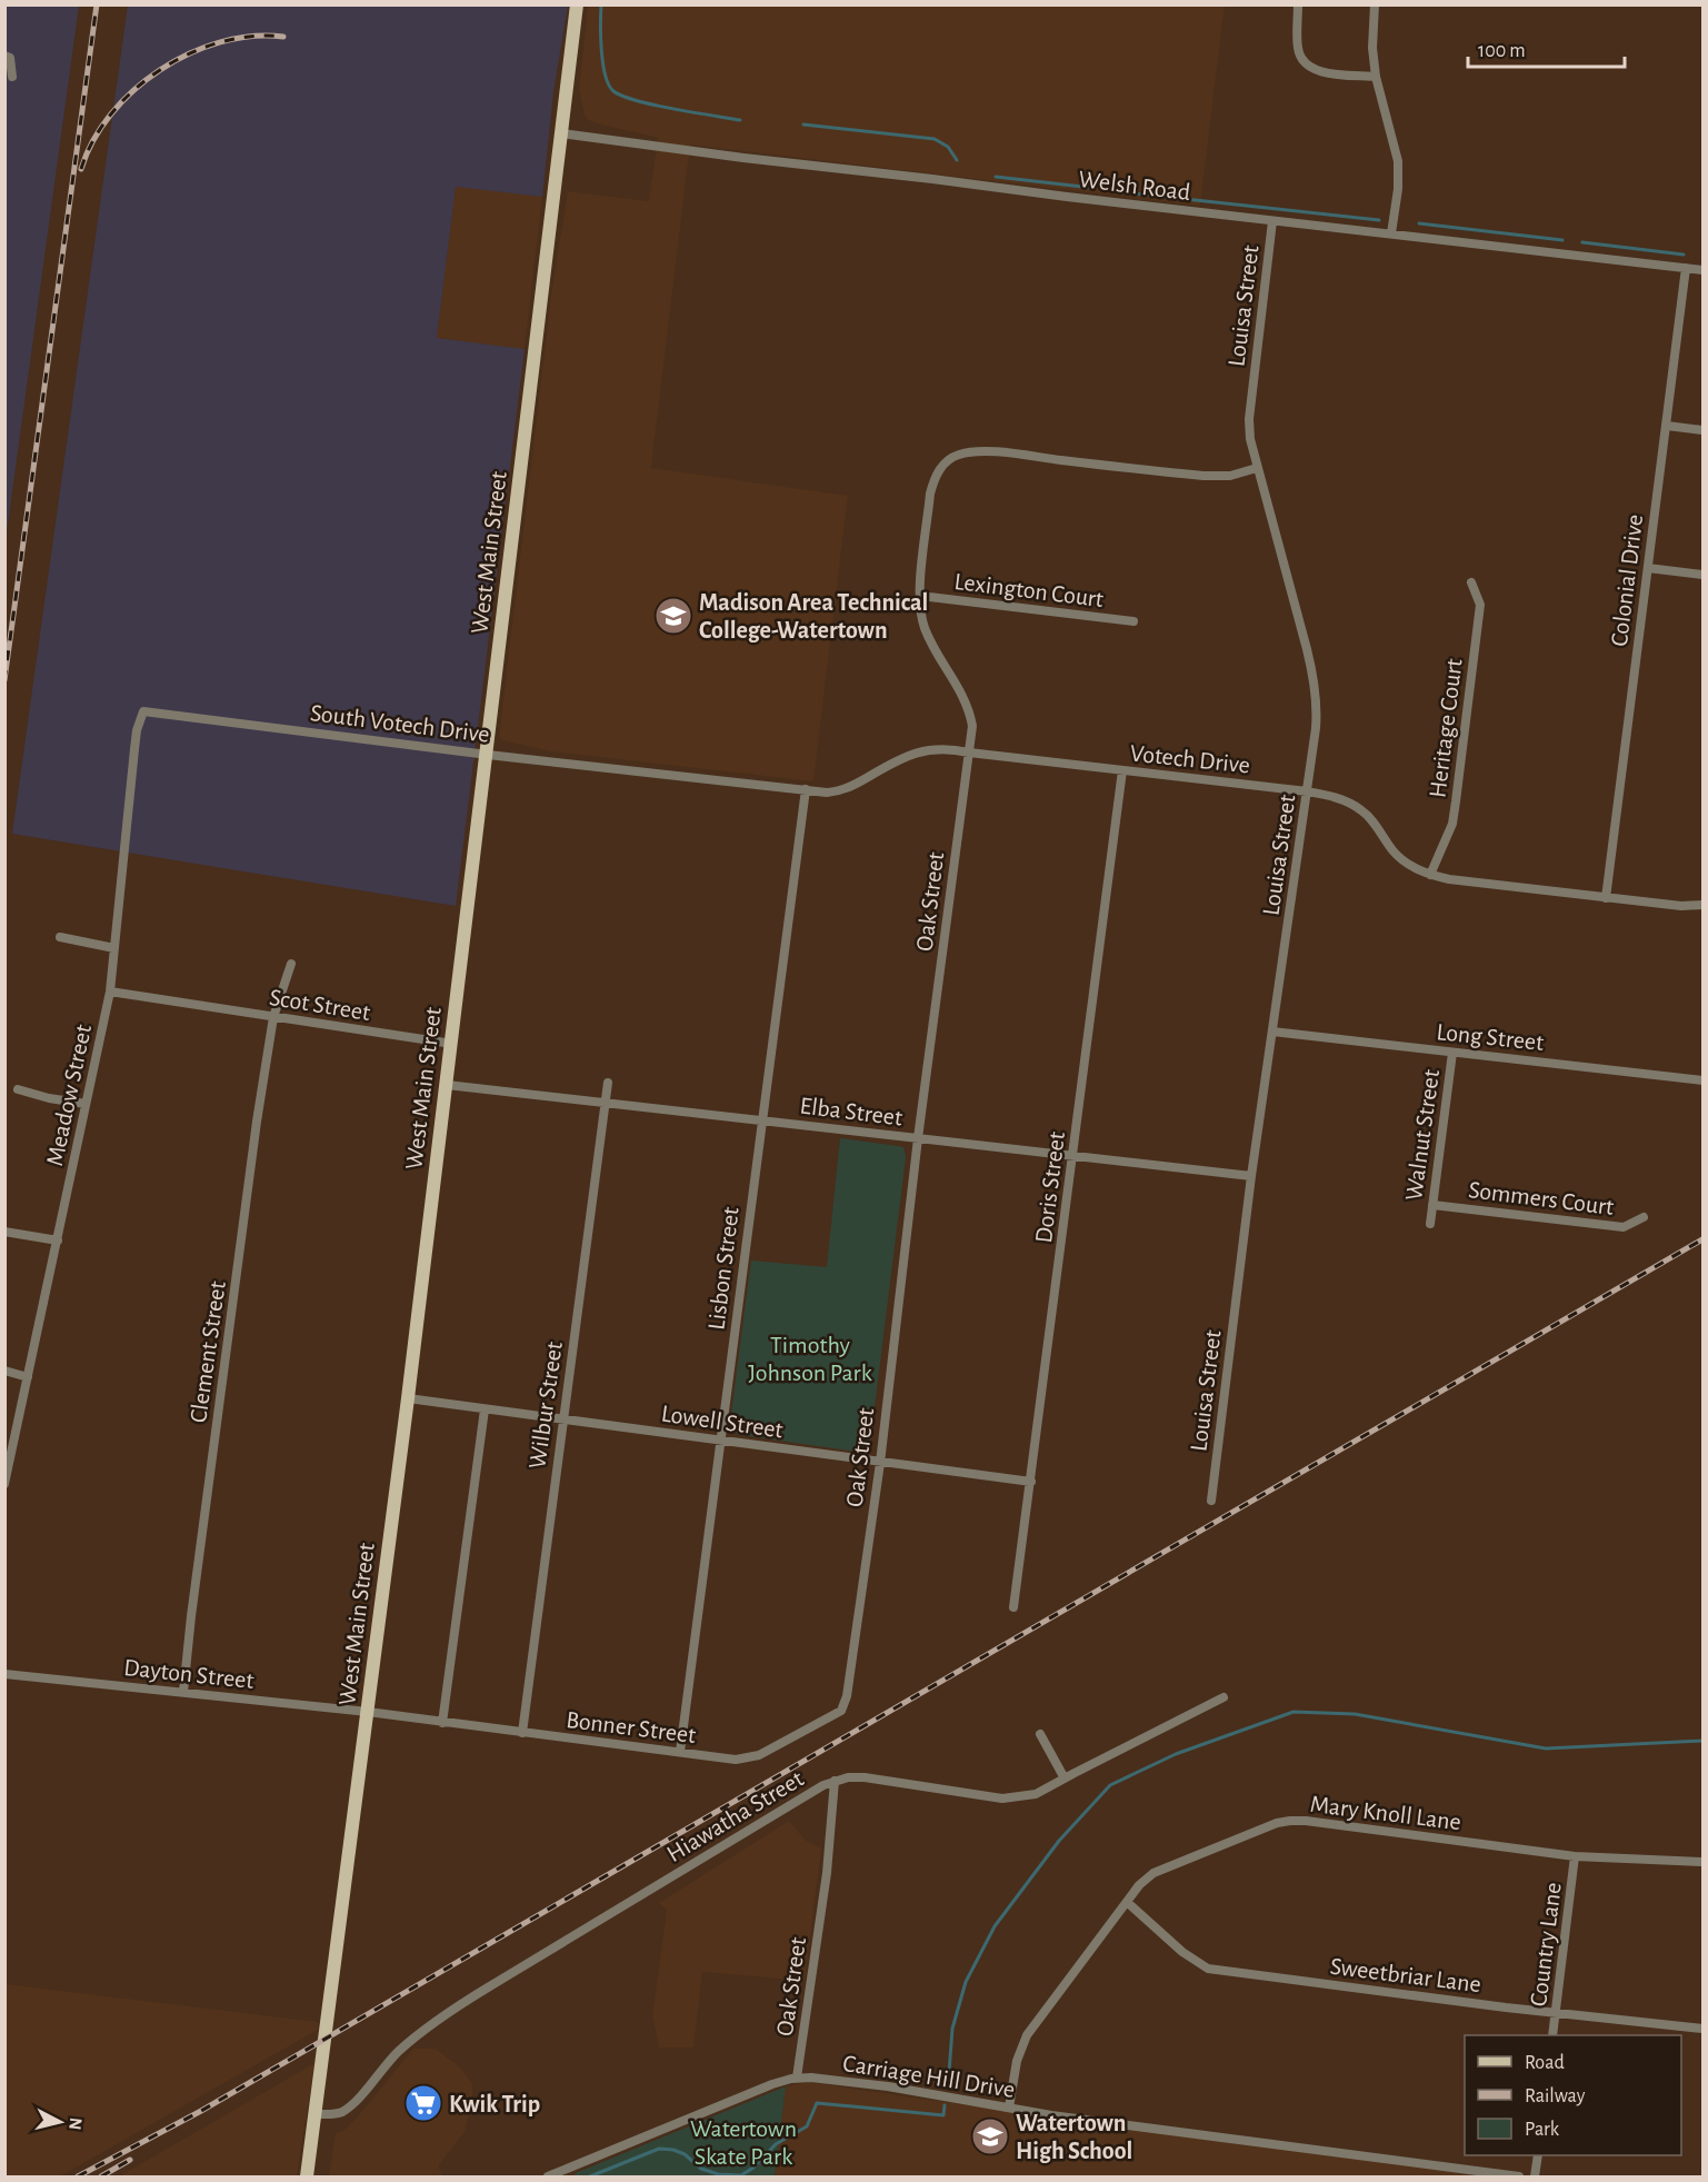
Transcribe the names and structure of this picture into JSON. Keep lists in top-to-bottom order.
{
  "streets": {
    "main road": ["West Main Street"],
    "street": [
      "Welsh Road",
      "Louisa Street",
      "Colonial Drive",
      "Lexington Court",
      "South Votech Drive",
      "Heritage Court",
      "Votech Drive",
      "Oak Street",
      "Scot Street",
      "Long Street",
      "Meadow Street",
      "Elba Street",
      "Walnut Street",
      "Doris Street",
      "Sommers Court",
      "Lisbon Street",
      "Clement Street",
      "Wilbur Street",
      "Lowell Street",
      "Dayton Street",
      "Bonner Street",
      "Mary Knoll Lane",
      "Hiawatha Street",
      "Country Lane",
      "Sweetbriar Lane",
      "Carriage Hill Drive"
    ]
  },
  "crossings": [
    ["Welsh Road", "Louisa Street"],
    ["Welsh Road", "West Main Street"],
    ["Welsh Road", "Colonial Drive"],
    ["Louisa Street", "Votech Drive"],
    ["Louisa Street", "Oak Street"],
    ["Louisa Street", "Long Street"],
    ["Louisa Street", "Elba Street"],
    ["West Main Street", "South Votech Drive"],
    ["West Main Street", "Scot Street"],
    ["West Main Street", "Elba Street"],
    ["West Main Street", "Lowell Street"],
    ["West Main Street", "Dayton Street"],
    ["West Main Street", "Bonner Street"],
    ["West Main Street", "Hiawatha Street"],
    ["Colonial Drive", "Votech Drive"],
    ["Lexington Court", "Oak Street"],
    ["South Votech Drive", "Votech Drive"],
    ["South Votech Drive", "Meadow Street"],
    ["Heritage Court", "Votech Drive"],
    ["Votech Drive", "Oak Street"],
    ["Votech Drive", "Doris Street"],
    ["Votech Drive", "Lisbon Street"],
    ["Oak Street", "Elba Street"],
    ["Oak Street", "Lowell Street"],
    ["Oak Street", "Bonner Street"],
    ["Oak Street", "Hiawatha Street"],
    ["Oak Street", "Carriage Hill Drive"],
    ["Scot Street", "Meadow Street"],
    ["Scot Street", "Clement Street"],
    ["Long Street", "Walnut Street"],
    ["Elba Street", "Doris Street"],
    ["Elba Street", "Lisbon Street"],
    ["Elba Street", "Wilbur Street"],
    ["Walnut Street", "Sommers Court"],
    ["Doris Street", "Lowell Street"],
    ["Lisbon Street", "Lowell Street"],
    ["Lisbon Street", "Bonner Street"],
    ["Clement Street", "Dayton Street"],
    ["Wilbur Street", "Lowell Street"],
    ["Wilbur Street", "Bonner Street"],
    ["Dayton Street", "Bonner Street"],
    ["Mary Knoll Lane", "Country Lane"],
    ["Mary Knoll Lane", "Sweetbriar Lane"],
    ["Mary Knoll Lane", "Carriage Hill Drive"],
    ["Country Lane", "Sweetbriar Lane"]
  ],
  "parks": ["Timothy Johnson Park", "Watertown Skate Park"],
  "places": {
    "school or university": ["Madison Area Technical College-Watertown", "Watertown High School"],
    "supermarket": ["Kwik Trip"]
  },
  "legend": ["Road", "Railway", "Park"],
  "scale_bar": "100 m",
  "north": "right"
}
